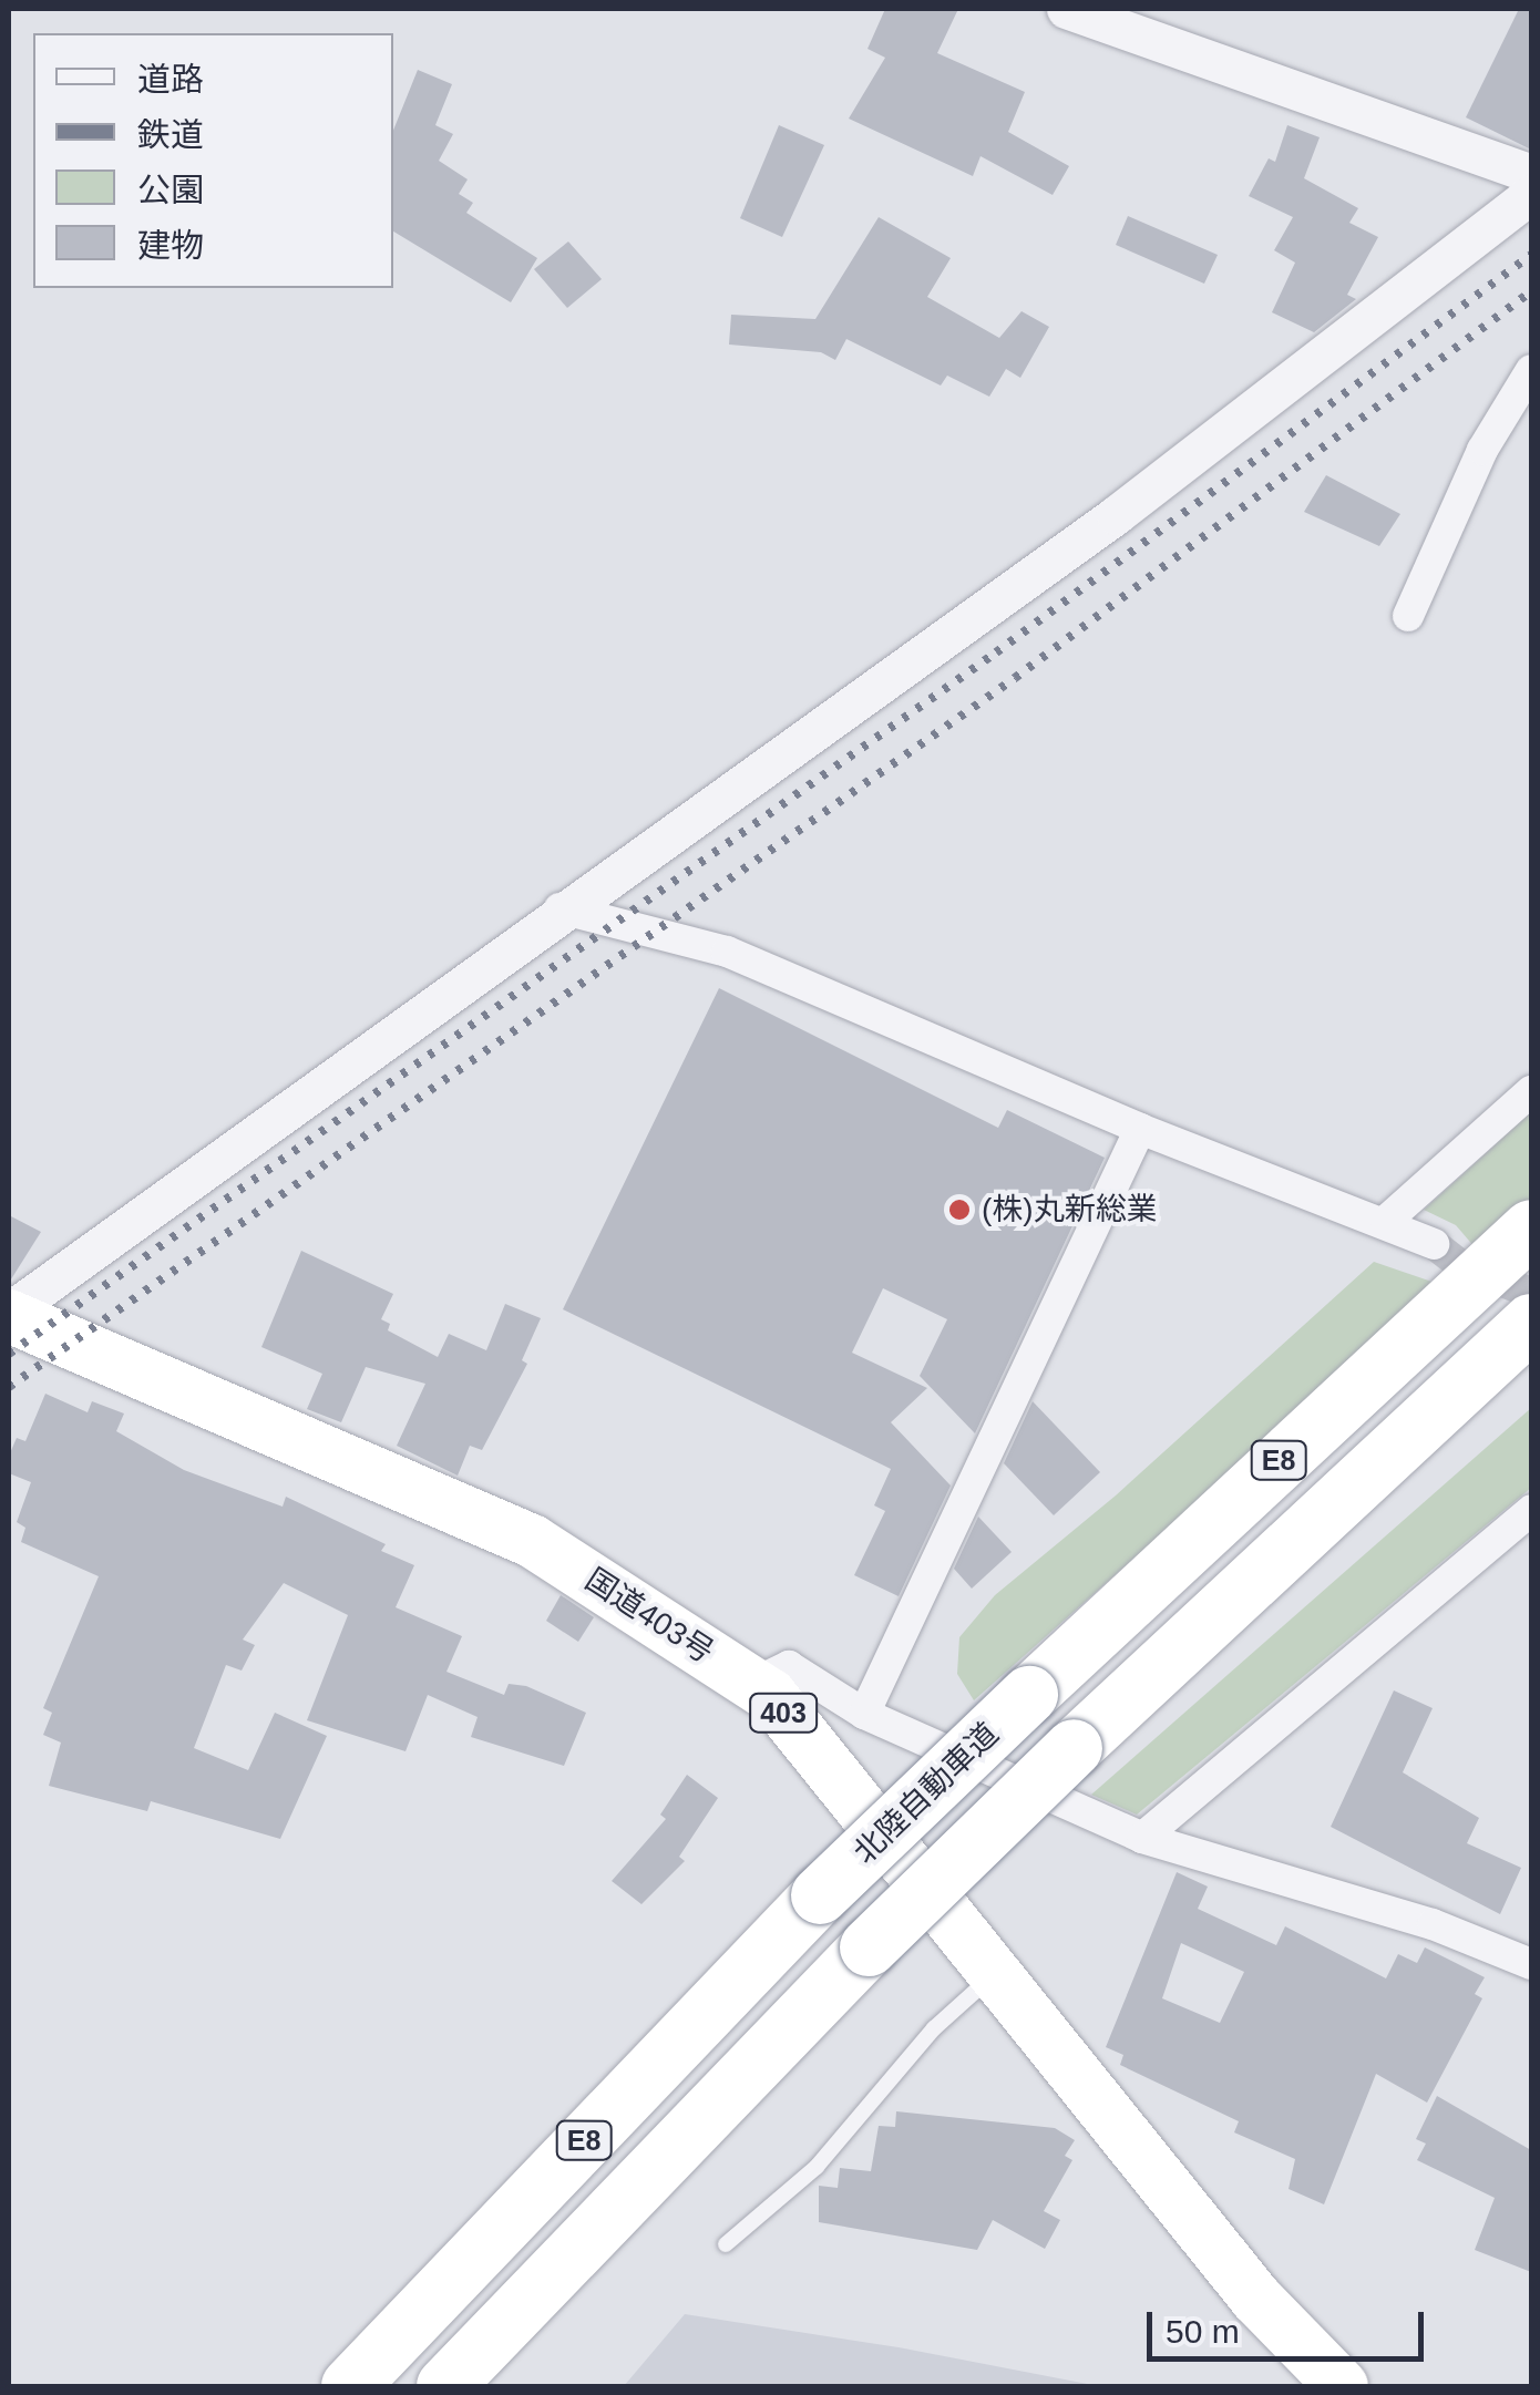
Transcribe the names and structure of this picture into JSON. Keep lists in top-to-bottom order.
{
  "streets": {
    "highway": [
      "E8",
      "国道403号",
      "403",
      "北陸自動車道"
    ]
  },
  "places": ["(株)丸新総業"],
  "legend": [
    "道路",
    "鉄道",
    "公園",
    "建物"
  ],
  "scale_bar": "50 m"
}
